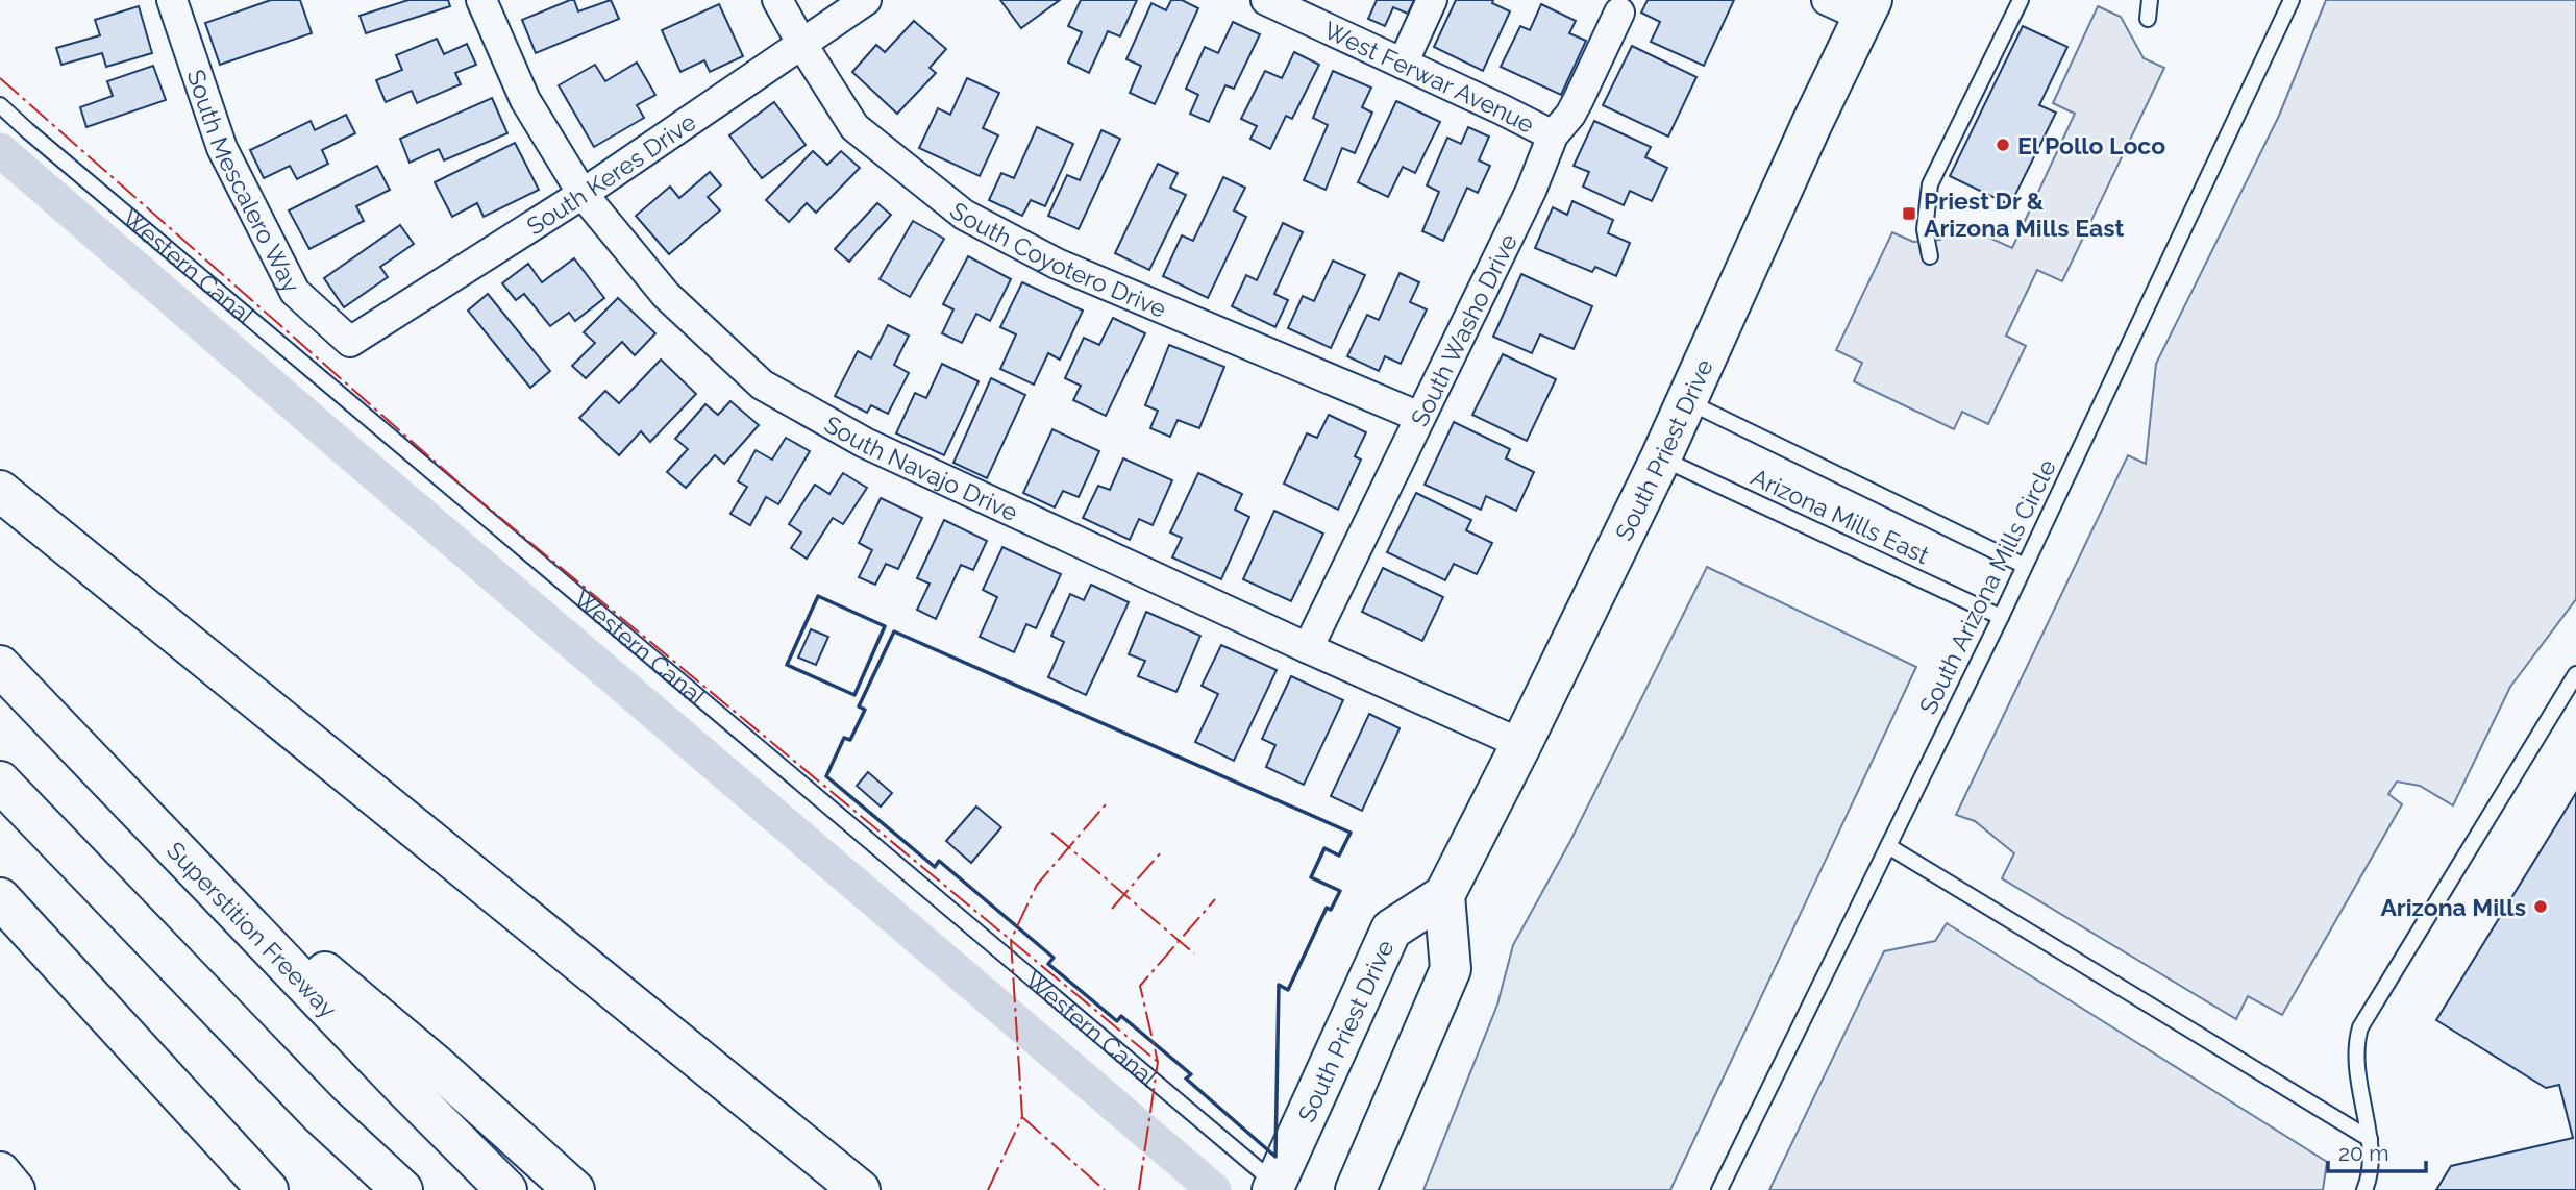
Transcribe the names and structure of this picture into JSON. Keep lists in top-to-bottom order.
{
  "streets": {
    "main road": ["South Priest Drive", "Superstition Freeway"],
    "street": [
      "West Ferwar Avenue",
      "South Keres Drive",
      "South Mescalero Way",
      "South Coyotero Drive",
      "South Washo Drive",
      "South Navajo Drive"
    ],
    "lane": ["Western Canal", "Arizona Mills East", "South Arizona Mills Circle"]
  },
  "crossings": [
    ["West Ferwar Avenue", "South Washo Drive"],
    ["South Keres Drive", "South Mescalero Way"],
    ["South Keres Drive", "South Coyotero Drive"],
    ["South Keres Drive", "South Navajo Drive"],
    ["South Coyotero Drive", "South Washo Drive"],
    ["Western Canal", "South Priest Drive"],
    ["South Washo Drive", "South Navajo Drive"],
    ["South Priest Drive", "South Navajo Drive"],
    ["South Priest Drive", "Arizona Mills East"],
    ["Arizona Mills East", "South Arizona Mills Circle"]
  ],
  "places": {
    "other": ["El Pollo Loco", "Arizona Mills"],
    "transit": ["Priest Dr & Arizona Mills East"]
  },
  "scale_bar": "20 m"
}
